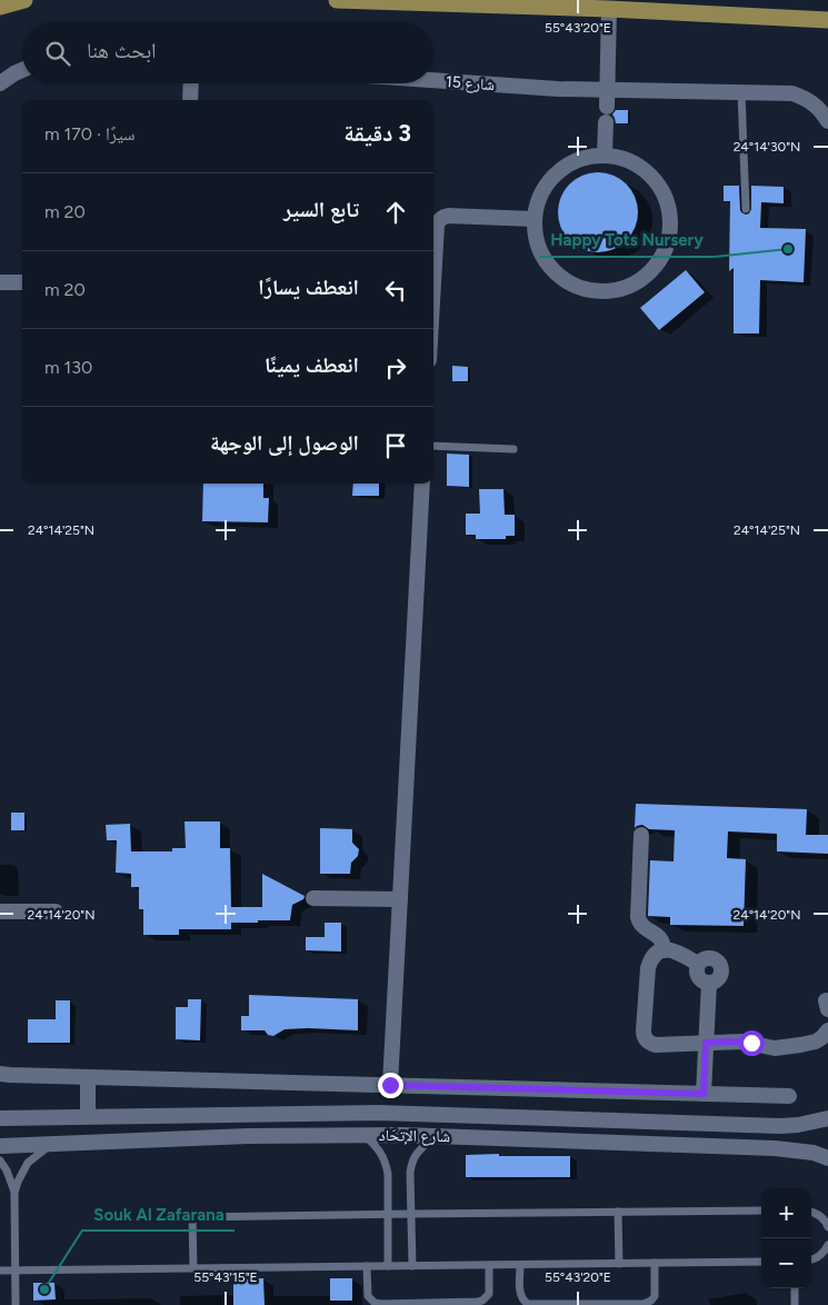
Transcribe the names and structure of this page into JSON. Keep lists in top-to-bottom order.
{
  "streets": {
    "street": ["شارع 15", "شارع الإتحَاد"]
  },
  "places": ["Happy Tots Nursery", "Souk Al Zafarana"],
  "page": {
    "search": "ابحث هنا",
    "heading": ["3 دقيقة", "سيرًا · 170 m"],
    "list": [
      ["تابع السير", "20 m"],
      ["انعطف يسارًا", "20 m"],
      ["انعطف يمينًا", "130 m"],
      "الوصول إلى الوجهة"
    ],
    "map_buttons": ["+", "−"]
  },
  "coordinates": [
    "55°43'20\"E",
    "24°14'30\"N",
    "24°14'25\"N",
    "24°14'20\"N",
    "55°43'15\"E"
  ]
}
